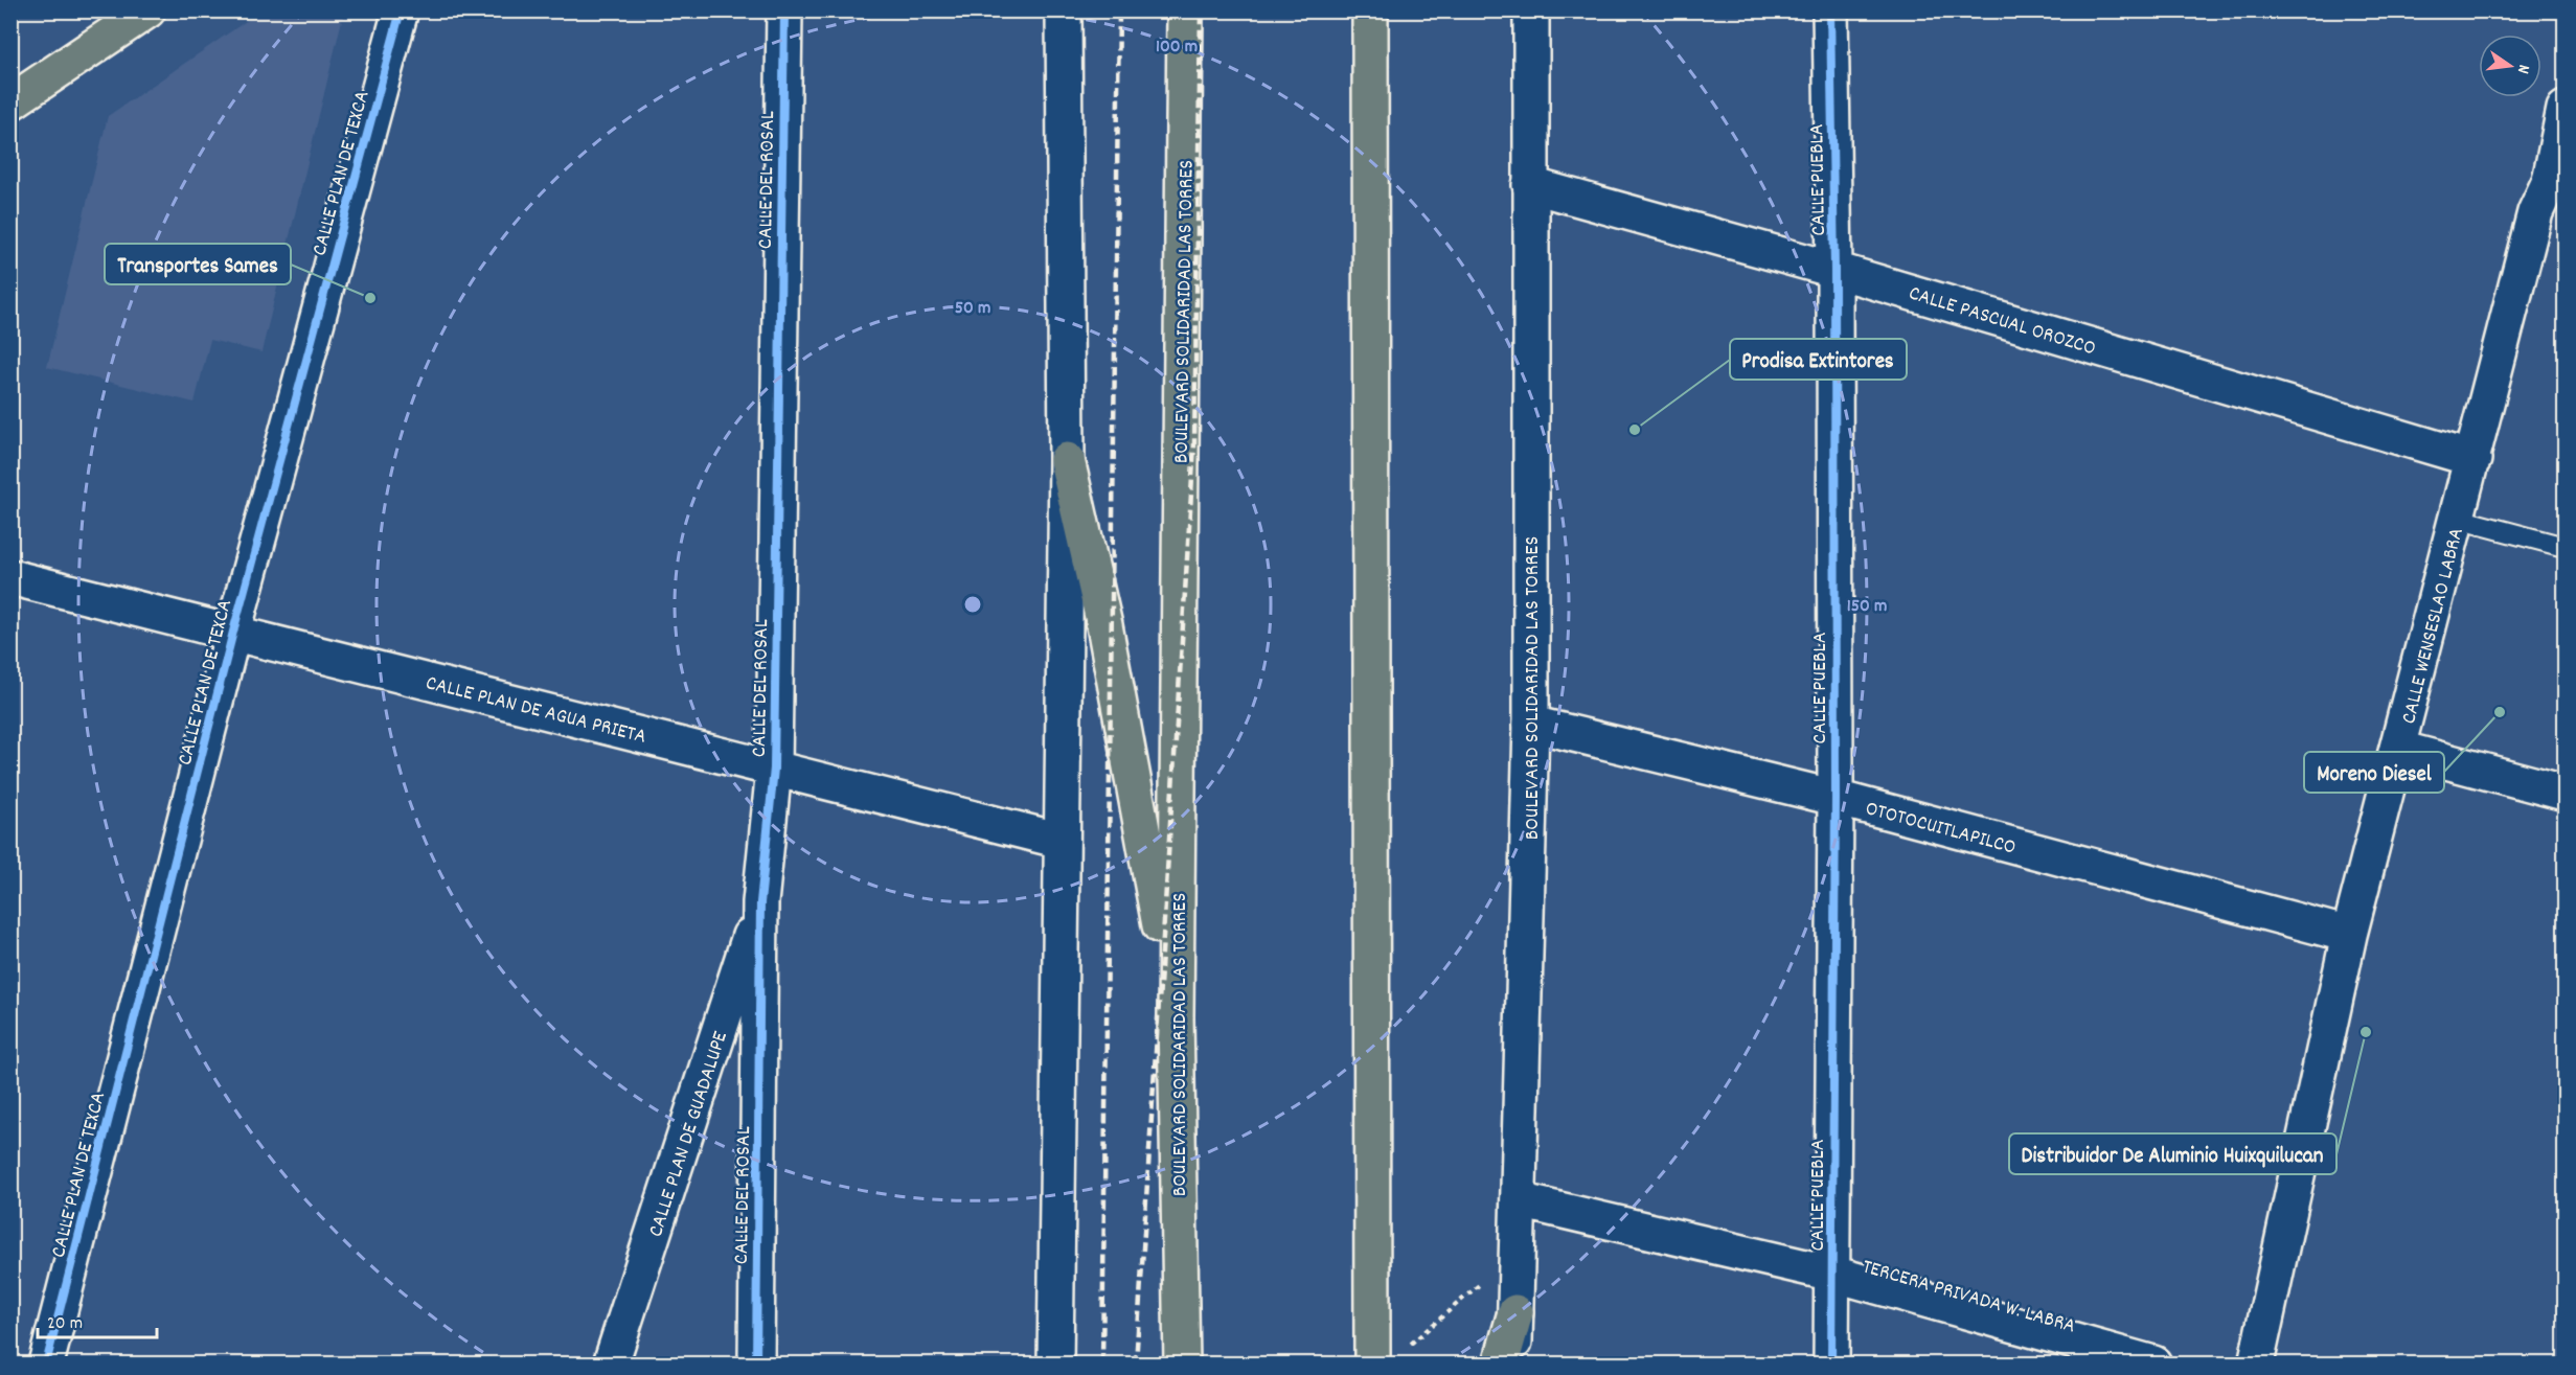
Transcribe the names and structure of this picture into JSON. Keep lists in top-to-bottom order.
{
  "streets": {
    "highway": ["BOULEVARD SOLIDARIDAD LAS TORRES"],
    "street": [
      "CALLE PLAN DE TEXCA",
      "CALLE DEL ROSAL",
      "CALLE PUEBLA",
      "CALLE PASCUAL OROZCO",
      "CALLE WENSESLAO LABRA",
      "CALLE PLAN DE AGUA PRIETA",
      "OTOTOCUITLAPILCO",
      "CALLE PLAN DE GUADALUPE",
      "TERCERA PRIVADA W. LABRA"
    ]
  },
  "crossings": [
    ["CALLE PLAN DE TEXCA", "CALLE PLAN DE AGUA PRIETA"],
    ["CALLE DEL ROSAL", "CALLE PLAN DE AGUA PRIETA"],
    ["CALLE DEL ROSAL", "CALLE PLAN DE GUADALUPE"],
    ["CALLE PUEBLA", "CALLE PASCUAL OROZCO"],
    ["CALLE PUEBLA", "OTOTOCUITLAPILCO"],
    ["CALLE PUEBLA", "TERCERA PRIVADA W. LABRA"],
    ["BOULEVARD SOLIDARIDAD LAS TORRES", "CALLE PASCUAL OROZCO"],
    ["BOULEVARD SOLIDARIDAD LAS TORRES", "OTOTOCUITLAPILCO"],
    ["BOULEVARD SOLIDARIDAD LAS TORRES", "TERCERA PRIVADA W. LABRA"],
    ["CALLE PASCUAL OROZCO", "CALLE WENSESLAO LABRA"],
    ["CALLE WENSESLAO LABRA", "OTOTOCUITLAPILCO"]
  ],
  "places": [
    "Transportes Sames",
    "Prodisa Extintores",
    "Moreno Diesel",
    "Distribuidor De Aluminio Huixquilucan"
  ],
  "scale_bar": "20 m",
  "north": "right",
  "rings": ["100 m", "50 m", "150 m"]
}
